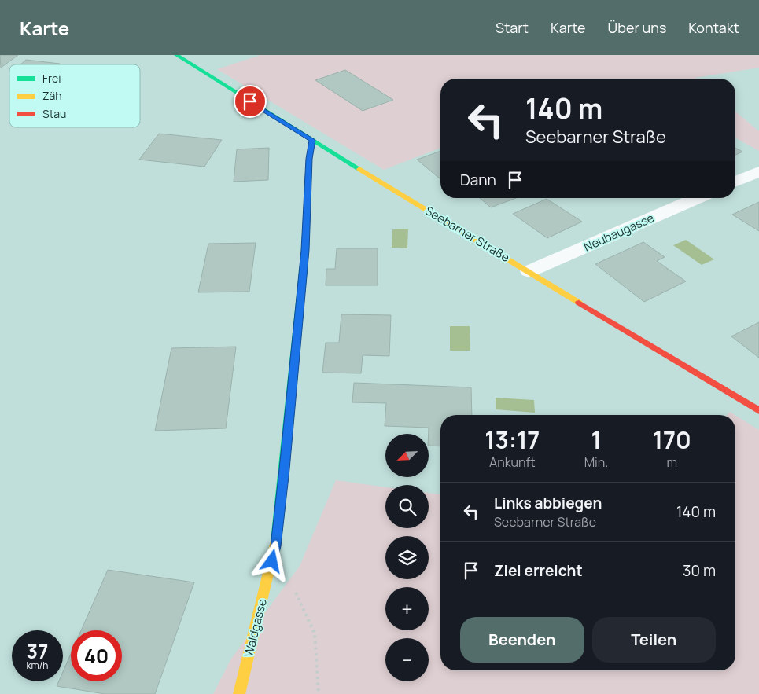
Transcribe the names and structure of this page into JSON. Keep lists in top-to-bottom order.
{
  "streets": {
    "street": ["Neubaugasse", "Seebarner Straße", "Waldgasse"]
  },
  "crossings": [
    ["Neubaugasse", "Seebarner Straße"],
    ["Seebarner Straße", "Waldgasse"]
  ],
  "legend": ["Frei", "Zäh", "Stau"],
  "north": "bottom left",
  "page": {
    "header": "Karte",
    "nav": [
      "Start",
      "Karte",
      "Über uns",
      "Kontakt"
    ],
    "turn": ["140 m", "Seebarner Straße"],
    "then": "Dann",
    "eta": [
      "13:17",
      "Ankunft",
      "1",
      "Min.",
      "170",
      "m"
    ],
    "map_buttons": ["+", "−"],
    "list": [
      {
        "name": "Links abbiegen",
        "note": "Seebarner Straße",
        "value": "140 m"
      },
      {
        "name": "Ziel erreicht",
        "value": "30 m"
      }
    ],
    "buttons": ["Beenden", "Teilen"],
    "speed": "37 km/h",
    "limit": "40"
  }
}
